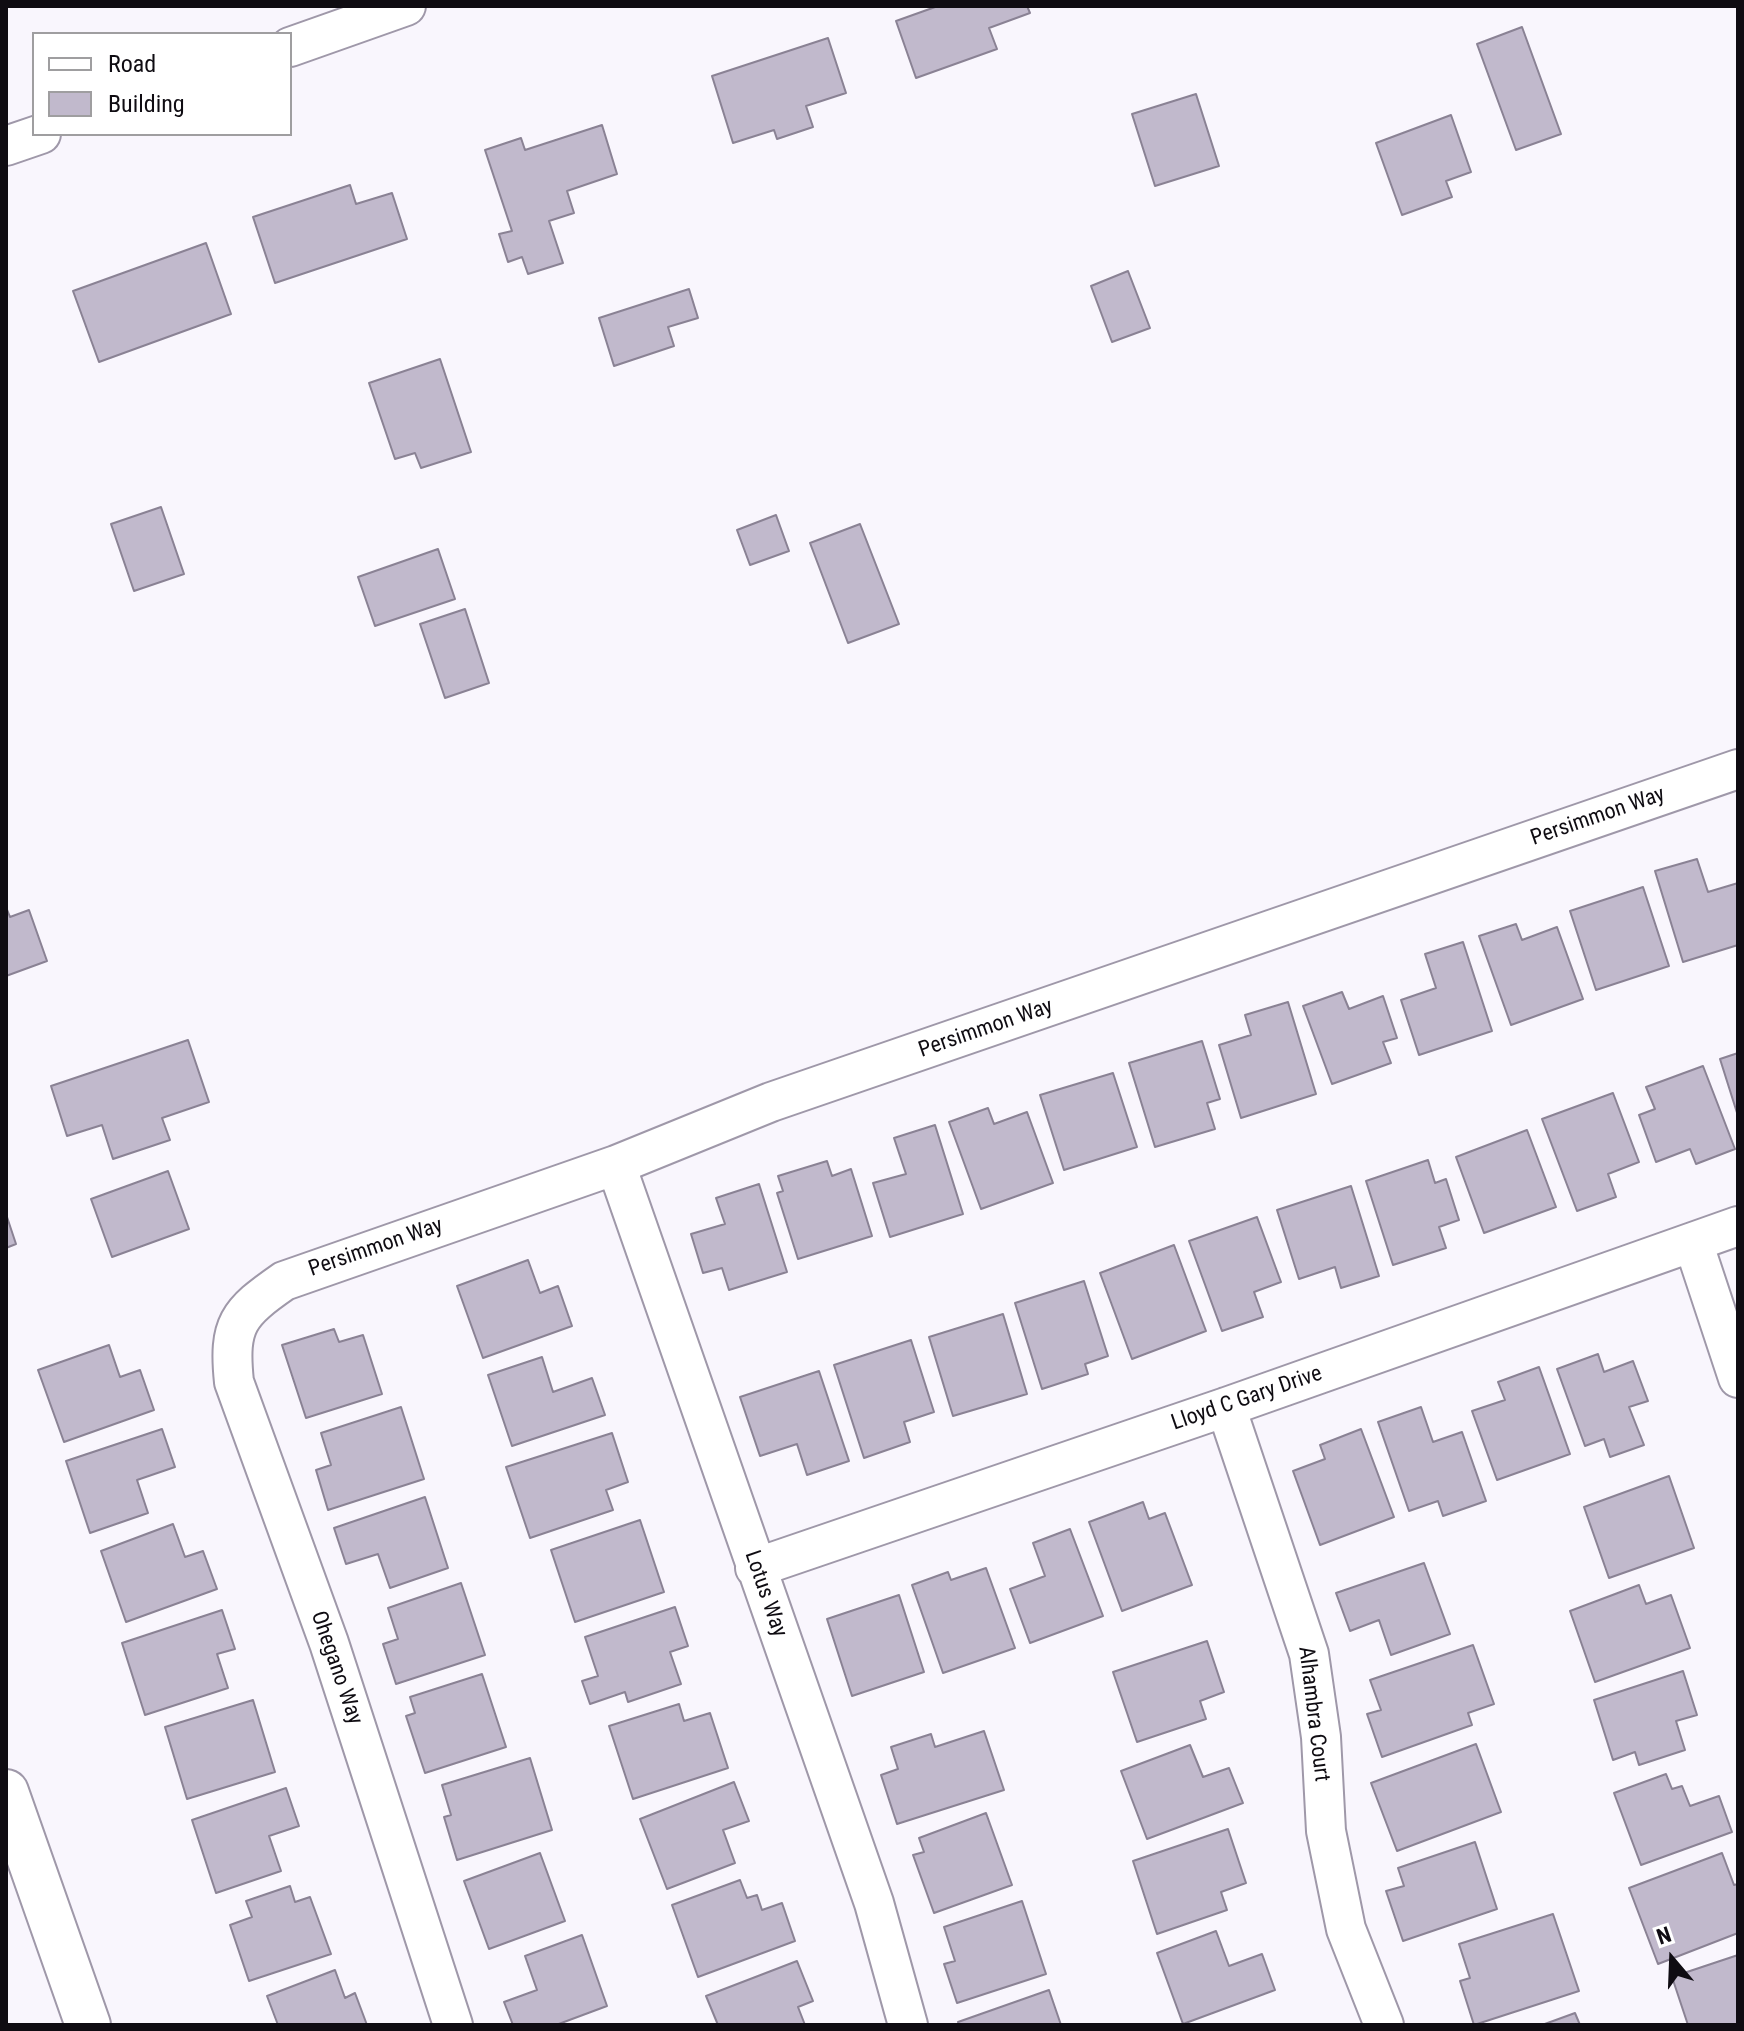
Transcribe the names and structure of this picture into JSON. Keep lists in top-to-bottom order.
{
  "streets": {
    "street": [
      "Persimmon Way",
      "Lloyd C Gary Drive",
      "Lotus Way",
      "Ohegano Way",
      "Alhambra Court"
    ]
  },
  "crossings": [
    ["Persimmon Way", "Lotus Way"],
    ["Persimmon Way", "Ohegano Way"],
    ["Lloyd C Gary Drive", "Lotus Way"],
    ["Lloyd C Gary Drive", "Alhambra Court"]
  ],
  "legend": ["Road", "Building"],
  "north": "top"
}
